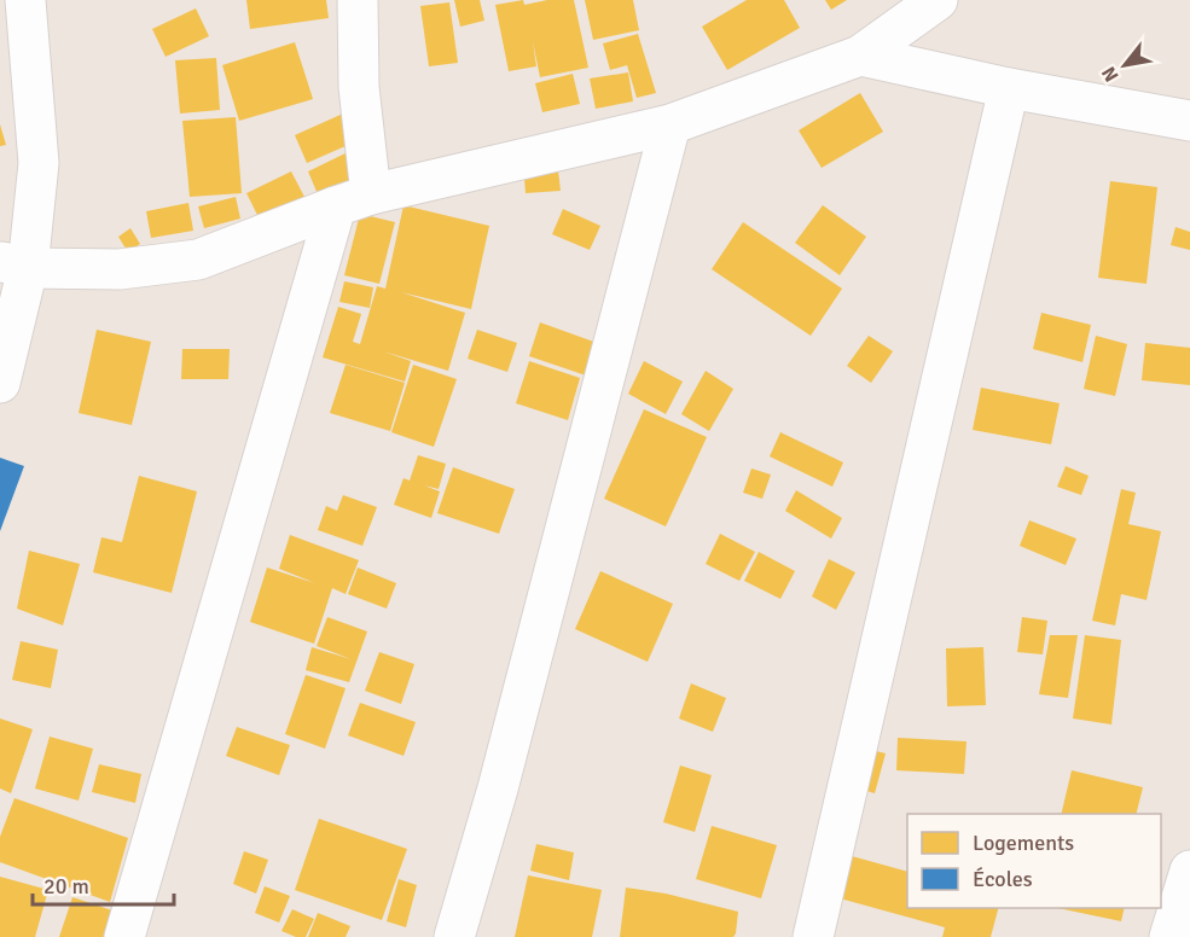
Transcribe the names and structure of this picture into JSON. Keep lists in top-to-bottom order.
{
  "legend": ["Logements", "Écoles"],
  "scale_bar": "20 m",
  "north": "bottom left"
}
